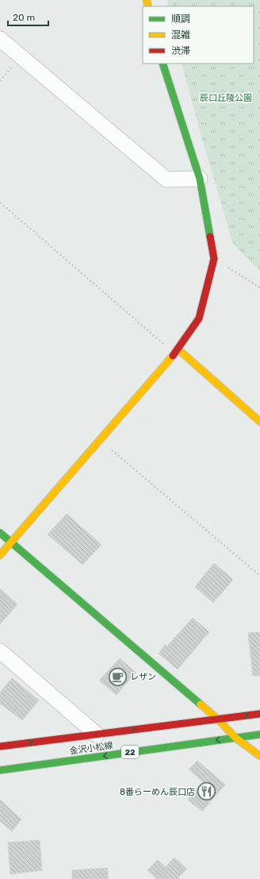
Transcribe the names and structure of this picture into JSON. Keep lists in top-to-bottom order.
{
  "streets": {
    "street": ["金沢小松線", "22"]
  },
  "parks": ["辰口丘陵公園"],
  "places": {
    "cafe": ["レザン"],
    "restaurant": ["8番らーめん辰口店"]
  },
  "legend": ["順調", "混雑", "渋滞"],
  "scale_bar": "20 m"
}
